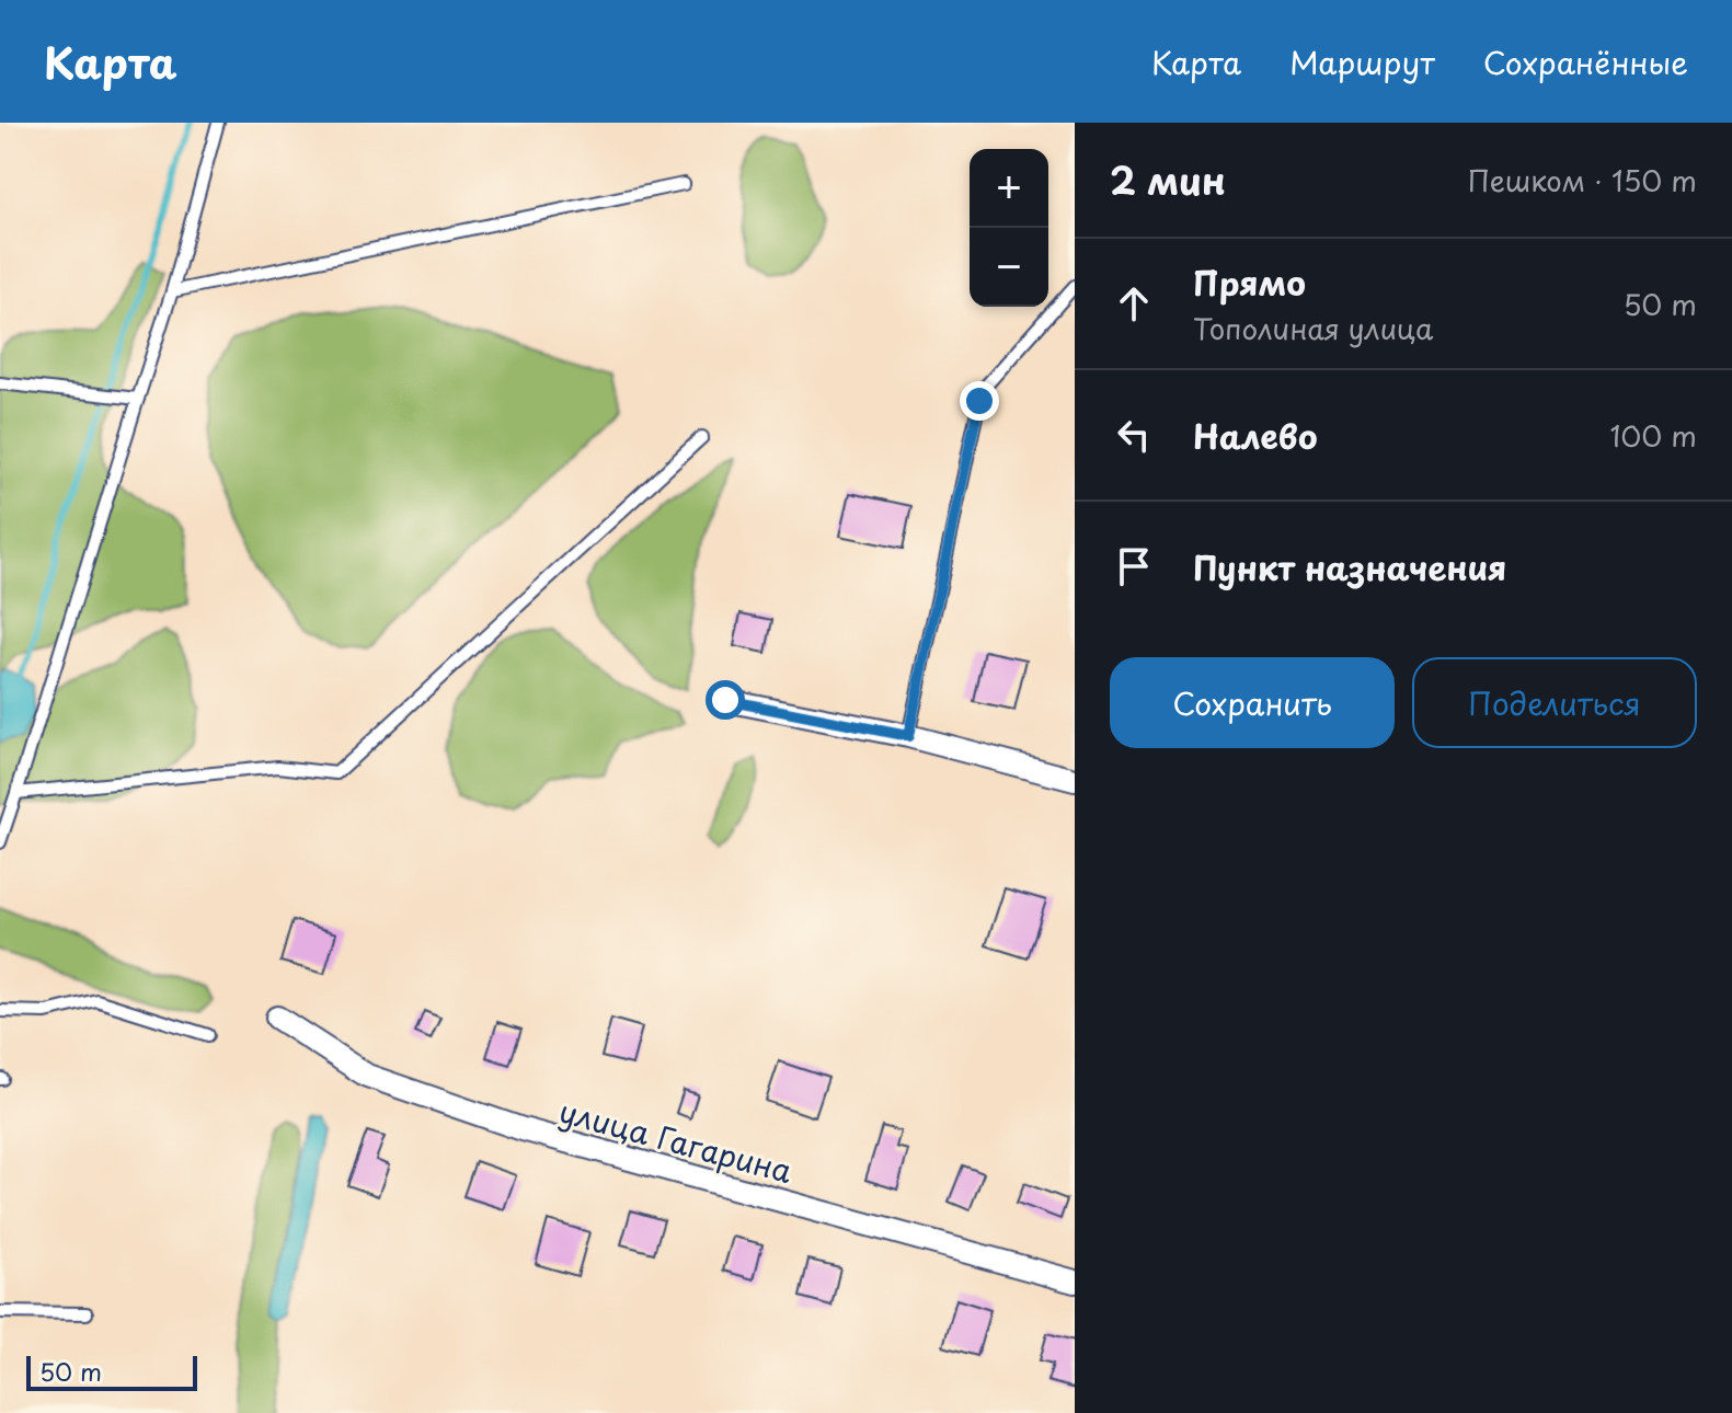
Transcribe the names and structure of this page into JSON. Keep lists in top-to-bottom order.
{
  "streets": {
    "street": ["улица Гагарина"]
  },
  "scale_bar": "50 m",
  "page": {
    "header": "Карта",
    "nav": ["Карта", "Маршрут", "Сохранённые"],
    "heading": ["2 мин", "Пешком · 150 m"],
    "map_buttons": ["+", "−"],
    "list": [
      ["Прямо", "Тополиная улица", "50 m"],
      ["Налево", "100 m"],
      "Пункт назначения"
    ],
    "buttons": ["Сохранить", "Поделиться"],
    "scale": "50 m"
  }
}
